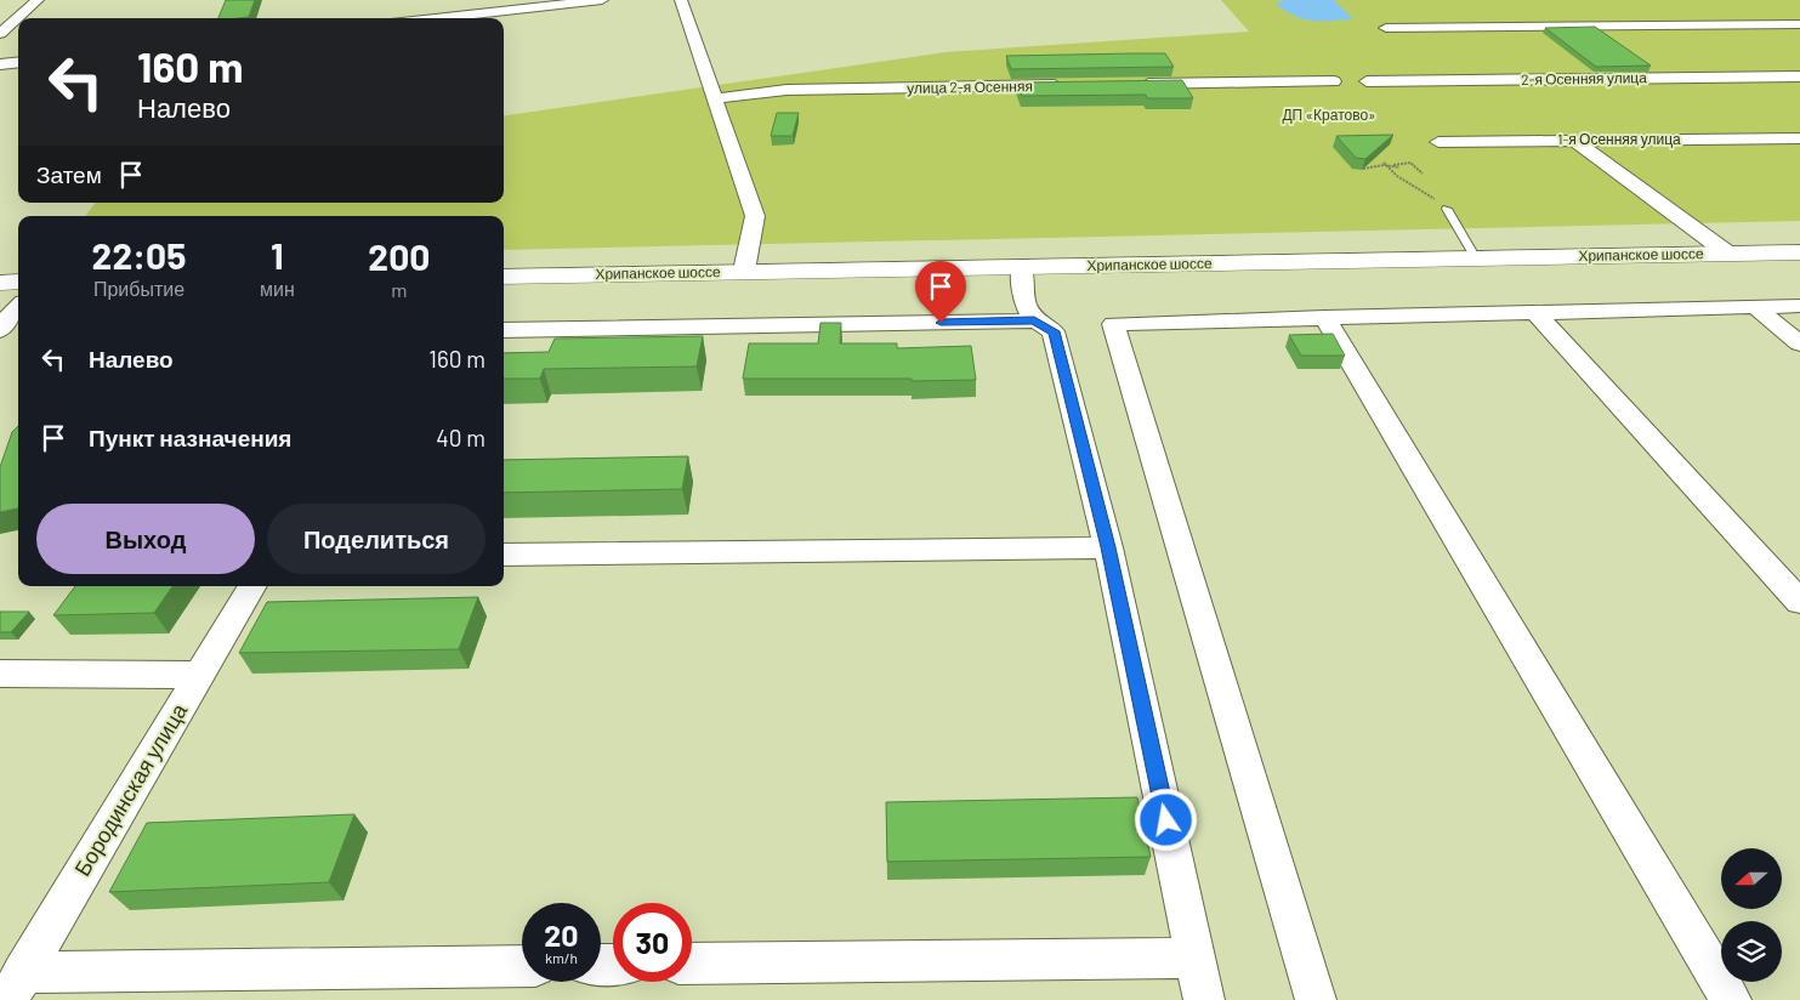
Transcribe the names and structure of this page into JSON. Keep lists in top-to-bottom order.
{
  "streets": {
    "main road": ["Хрипанское шоссе"],
    "street": [
      "2-я Осенняя улица",
      "улица 2-я Осенняя",
      "1-я Осенняя улица",
      "Бородинская улица"
    ]
  },
  "parks": ["ДП «Кратово»"],
  "north": "left",
  "page": {
    "turn": ["160 m", "Налево"],
    "then": "Затем",
    "eta": [
      "22:05",
      "Прибытие",
      "1",
      "мин",
      "200",
      "m"
    ],
    "list": [
      {
        "name": "Налево",
        "value": "160 m"
      },
      {
        "name": "Пункт назначения",
        "value": "40 m"
      }
    ],
    "buttons": ["Выход", "Поделиться"],
    "speed": "20 km/h",
    "limit": "30"
  }
}
